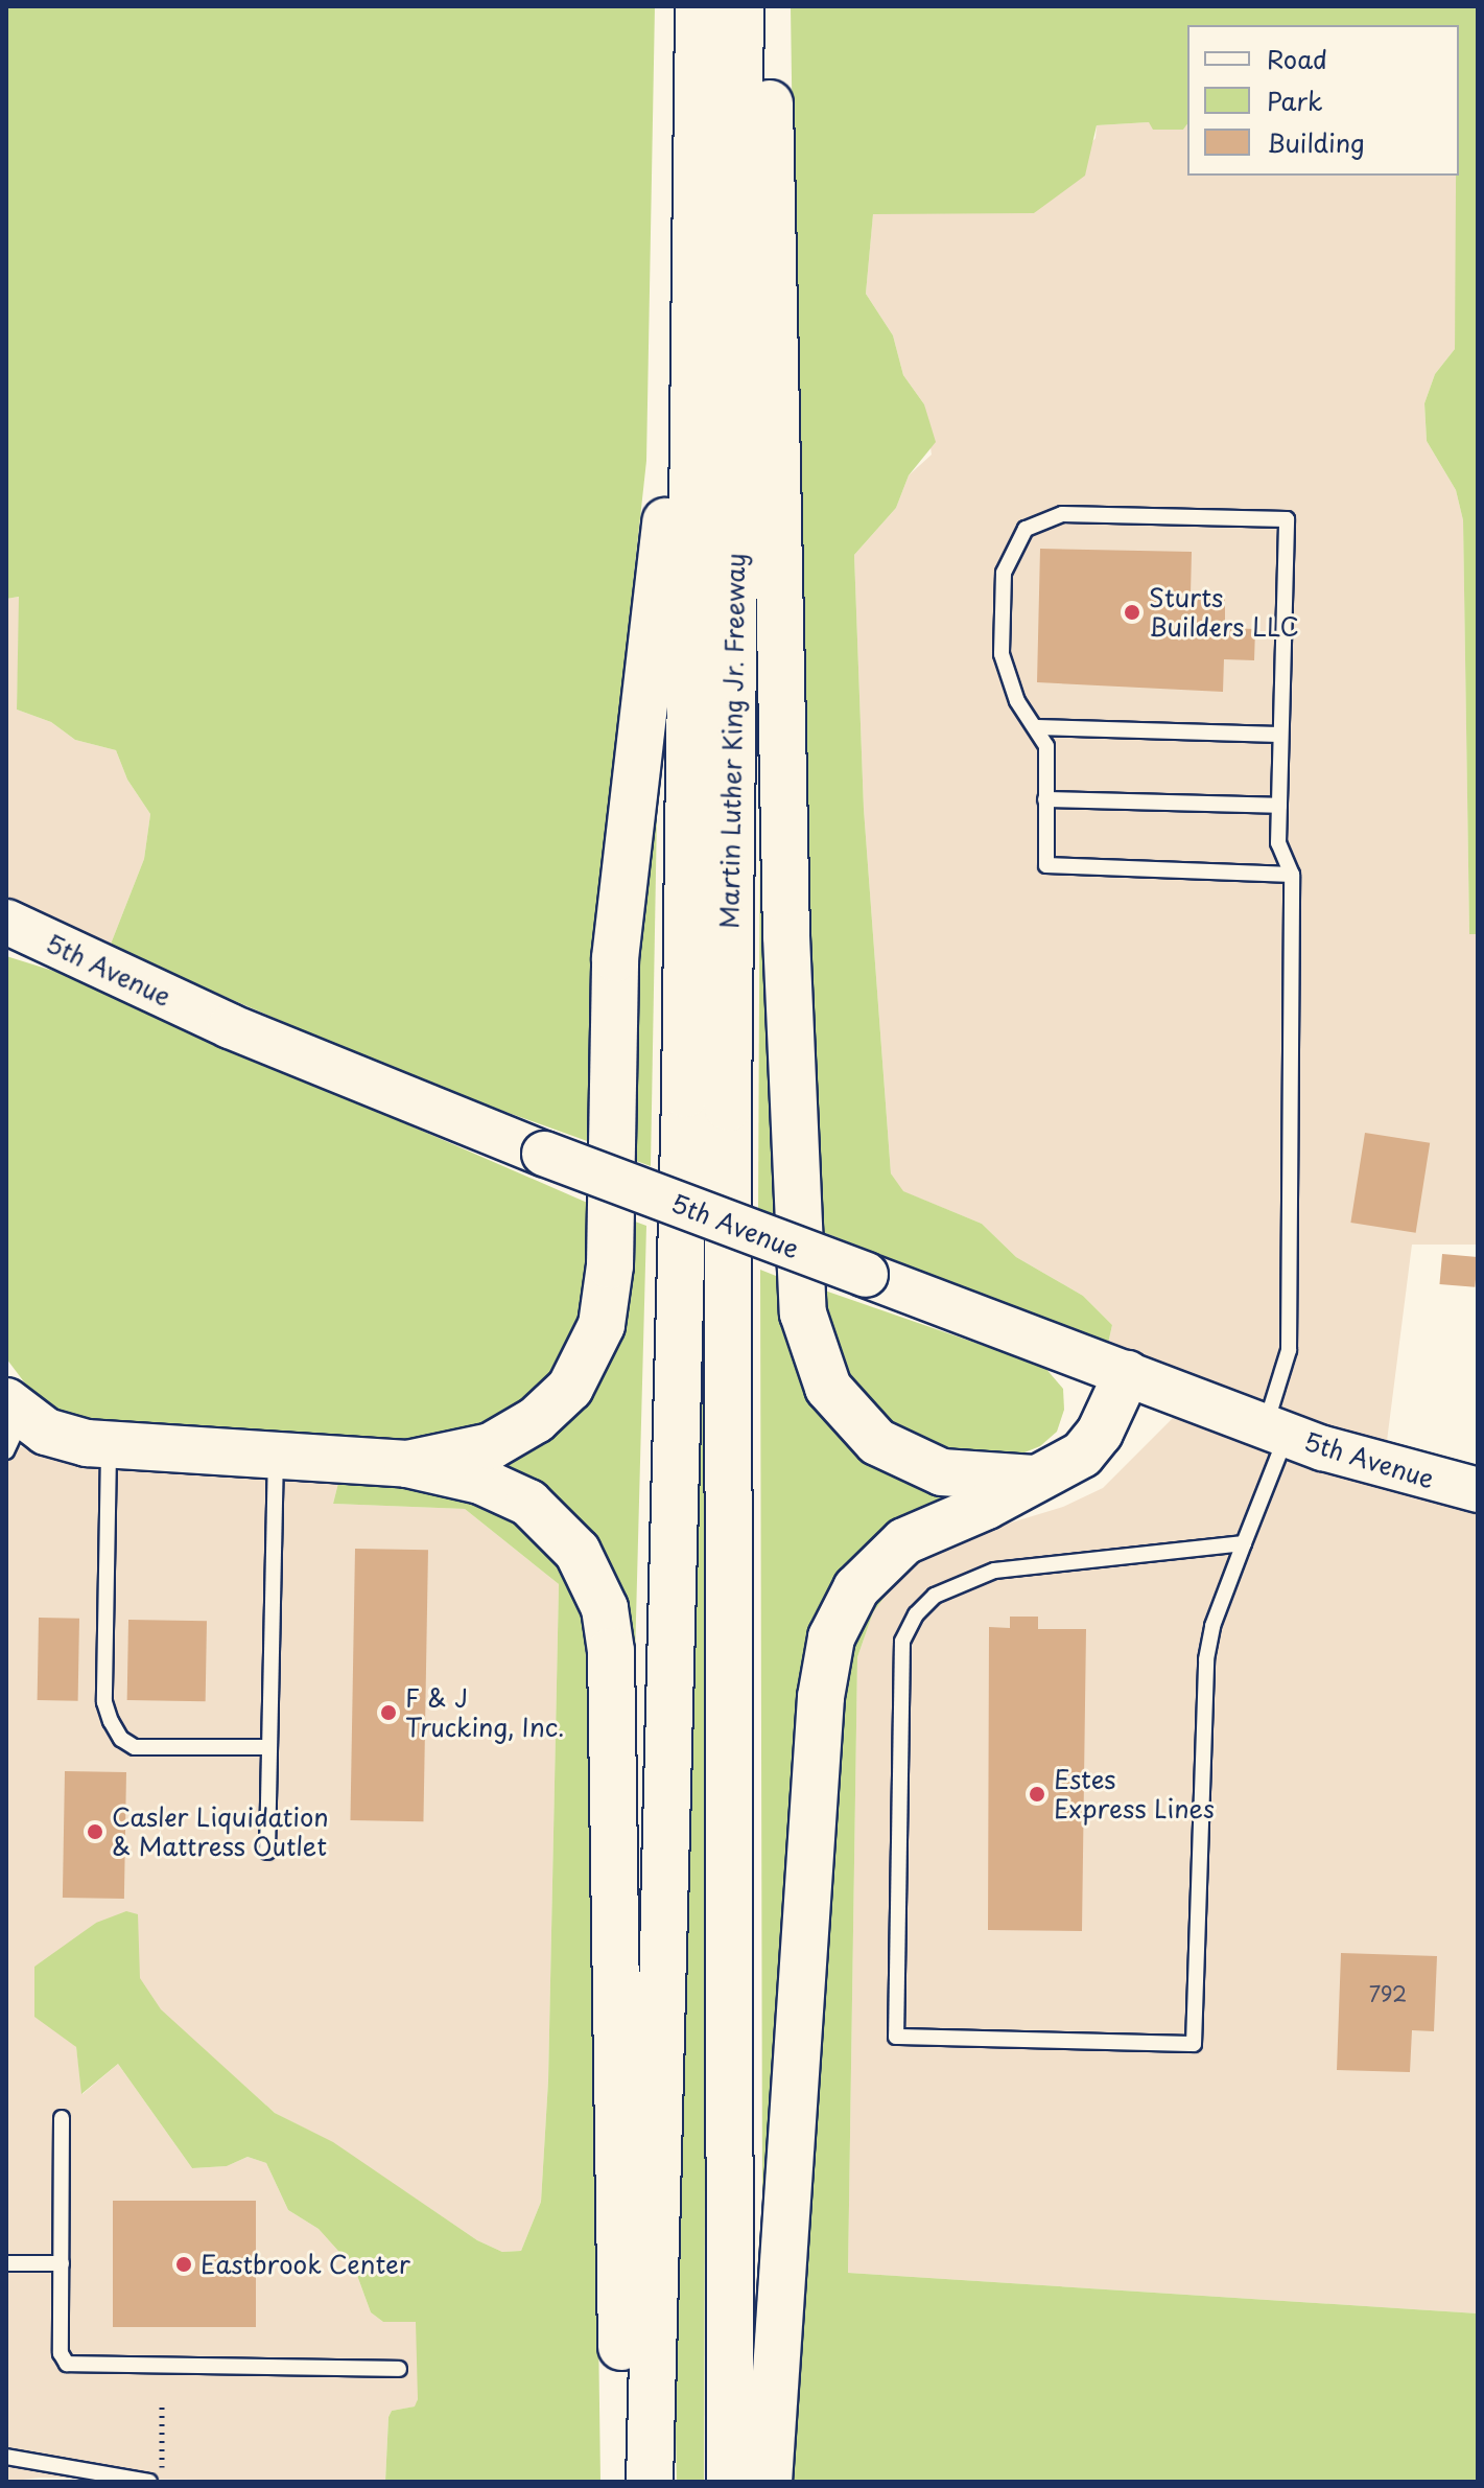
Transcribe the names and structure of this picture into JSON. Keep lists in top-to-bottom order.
{
  "streets": {
    "highway": ["Martin Luther King Jr. Freeway"],
    "street": ["5th Avenue"]
  },
  "places": [
    "Sturts Builders LLC",
    "F & J Trucking, Inc.",
    "Estes Express Lines",
    "Casler Liquidation & Mattress Outlet",
    "Eastbrook Center"
  ],
  "house_numbers": ["792"],
  "legend": ["Road", "Park", "Building"]
}
